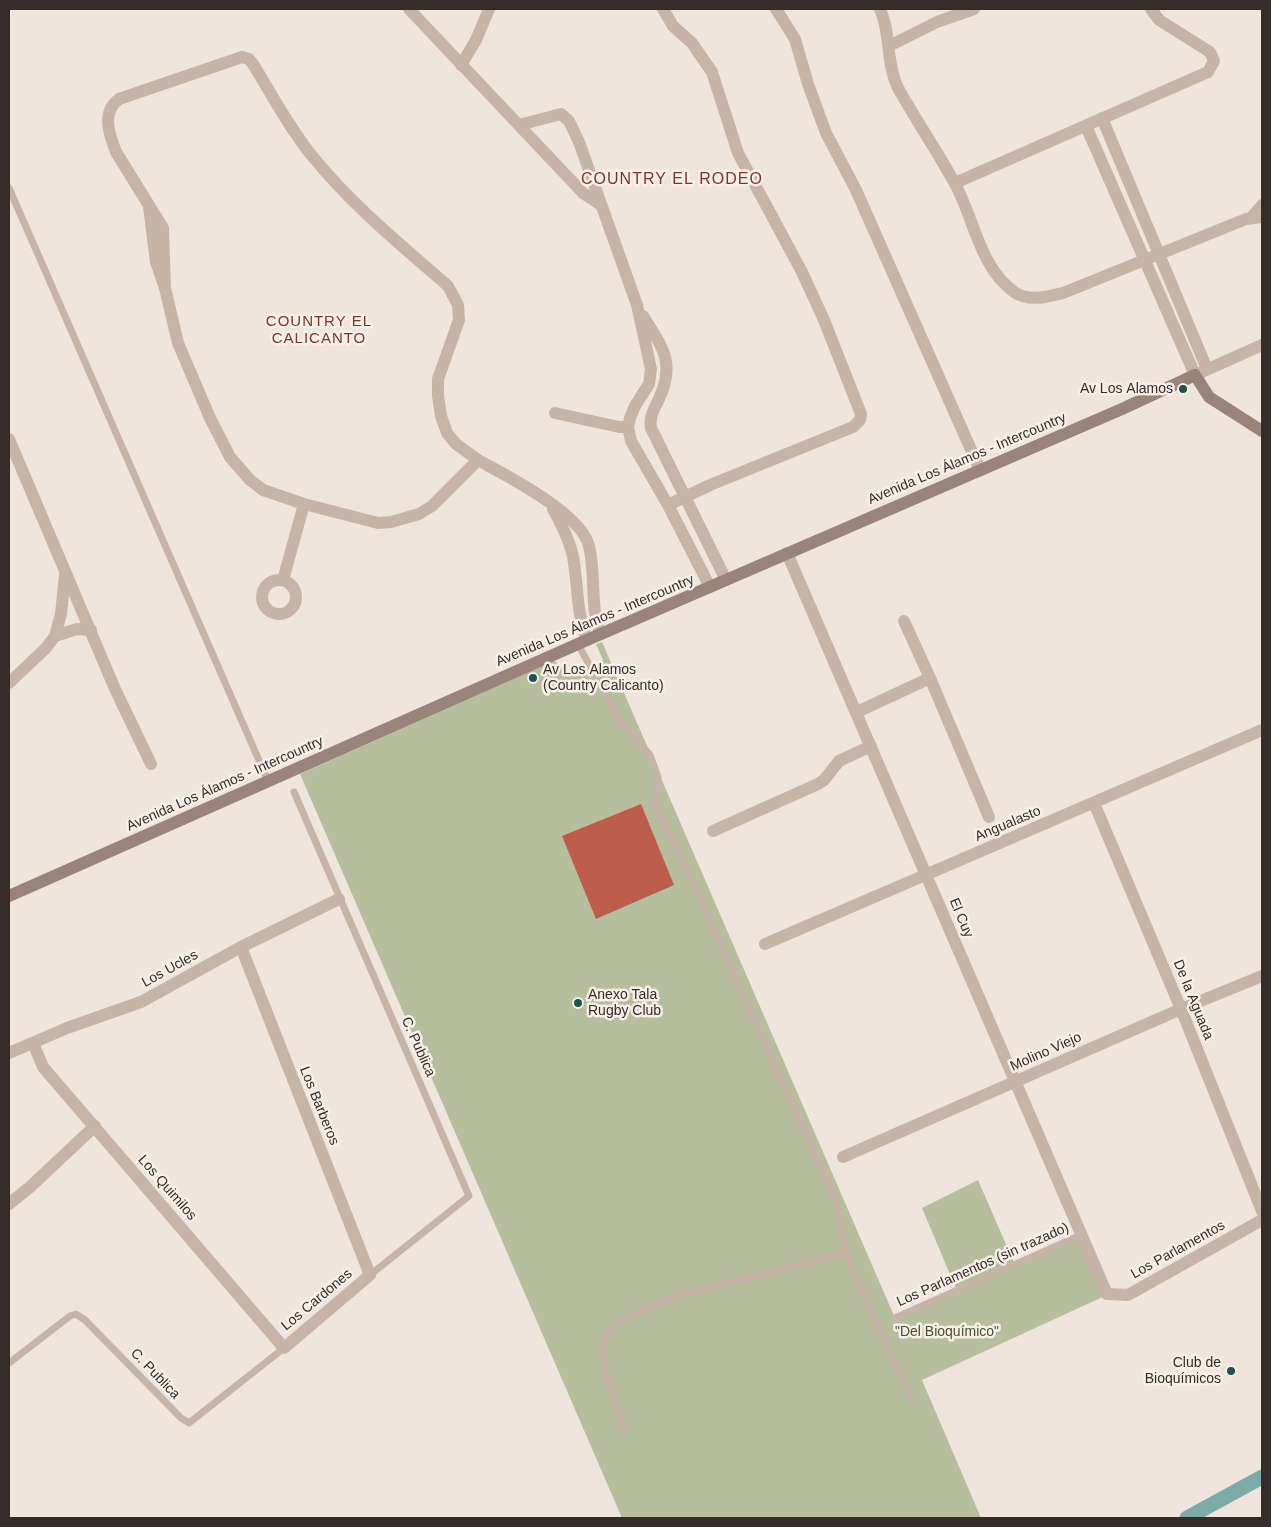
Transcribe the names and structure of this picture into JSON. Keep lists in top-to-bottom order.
{
  "streets": {
    "main road": ["Avenida Los Álamos - Intercountry"],
    "street": [
      "Angualasto",
      "El Cuy",
      "Los Ucles",
      "De la Aguada",
      "Molino Viejo",
      "Los Barberos",
      "Los Quimilos",
      "Los Parlamentos",
      "Los Cardones"
    ],
    "lane": ["C. Publica", "Los Parlamentos (sin trazado)"]
  },
  "crossings": [
    ["Avenida Los Álamos - Intercountry", "El Cuy"],
    ["Angualasto", "El Cuy"],
    ["Angualasto", "De la Aguada"],
    ["El Cuy", "Molino Viejo"],
    ["El Cuy", "Los Parlamentos"],
    ["El Cuy", "Los Parlamentos (sin trazado)"],
    ["Los Ucles", "C. Publica"],
    ["Los Ucles", "Los Barberos"],
    ["Los Ucles", "Los Quimilos"],
    ["De la Aguada", "Molino Viejo"],
    ["C. Publica", "Los Barberos"],
    ["C. Publica", "Los Quimilos"],
    ["C. Publica", "Los Cardones"],
    ["Los Barberos", "Los Cardones"],
    ["Los Quimilos", "Los Cardones"]
  ],
  "districts": ["COUNTRY EL RODEO", "COUNTRY EL CALICANTO"],
  "parks": ["\"Del Bioquímico\""],
  "places": [
    "Av Los Alamos",
    "Av Los Alamos (Country Calicanto)",
    "Anexo Tala Rugby Club",
    "Club de Bioquímicos"
  ]
}
